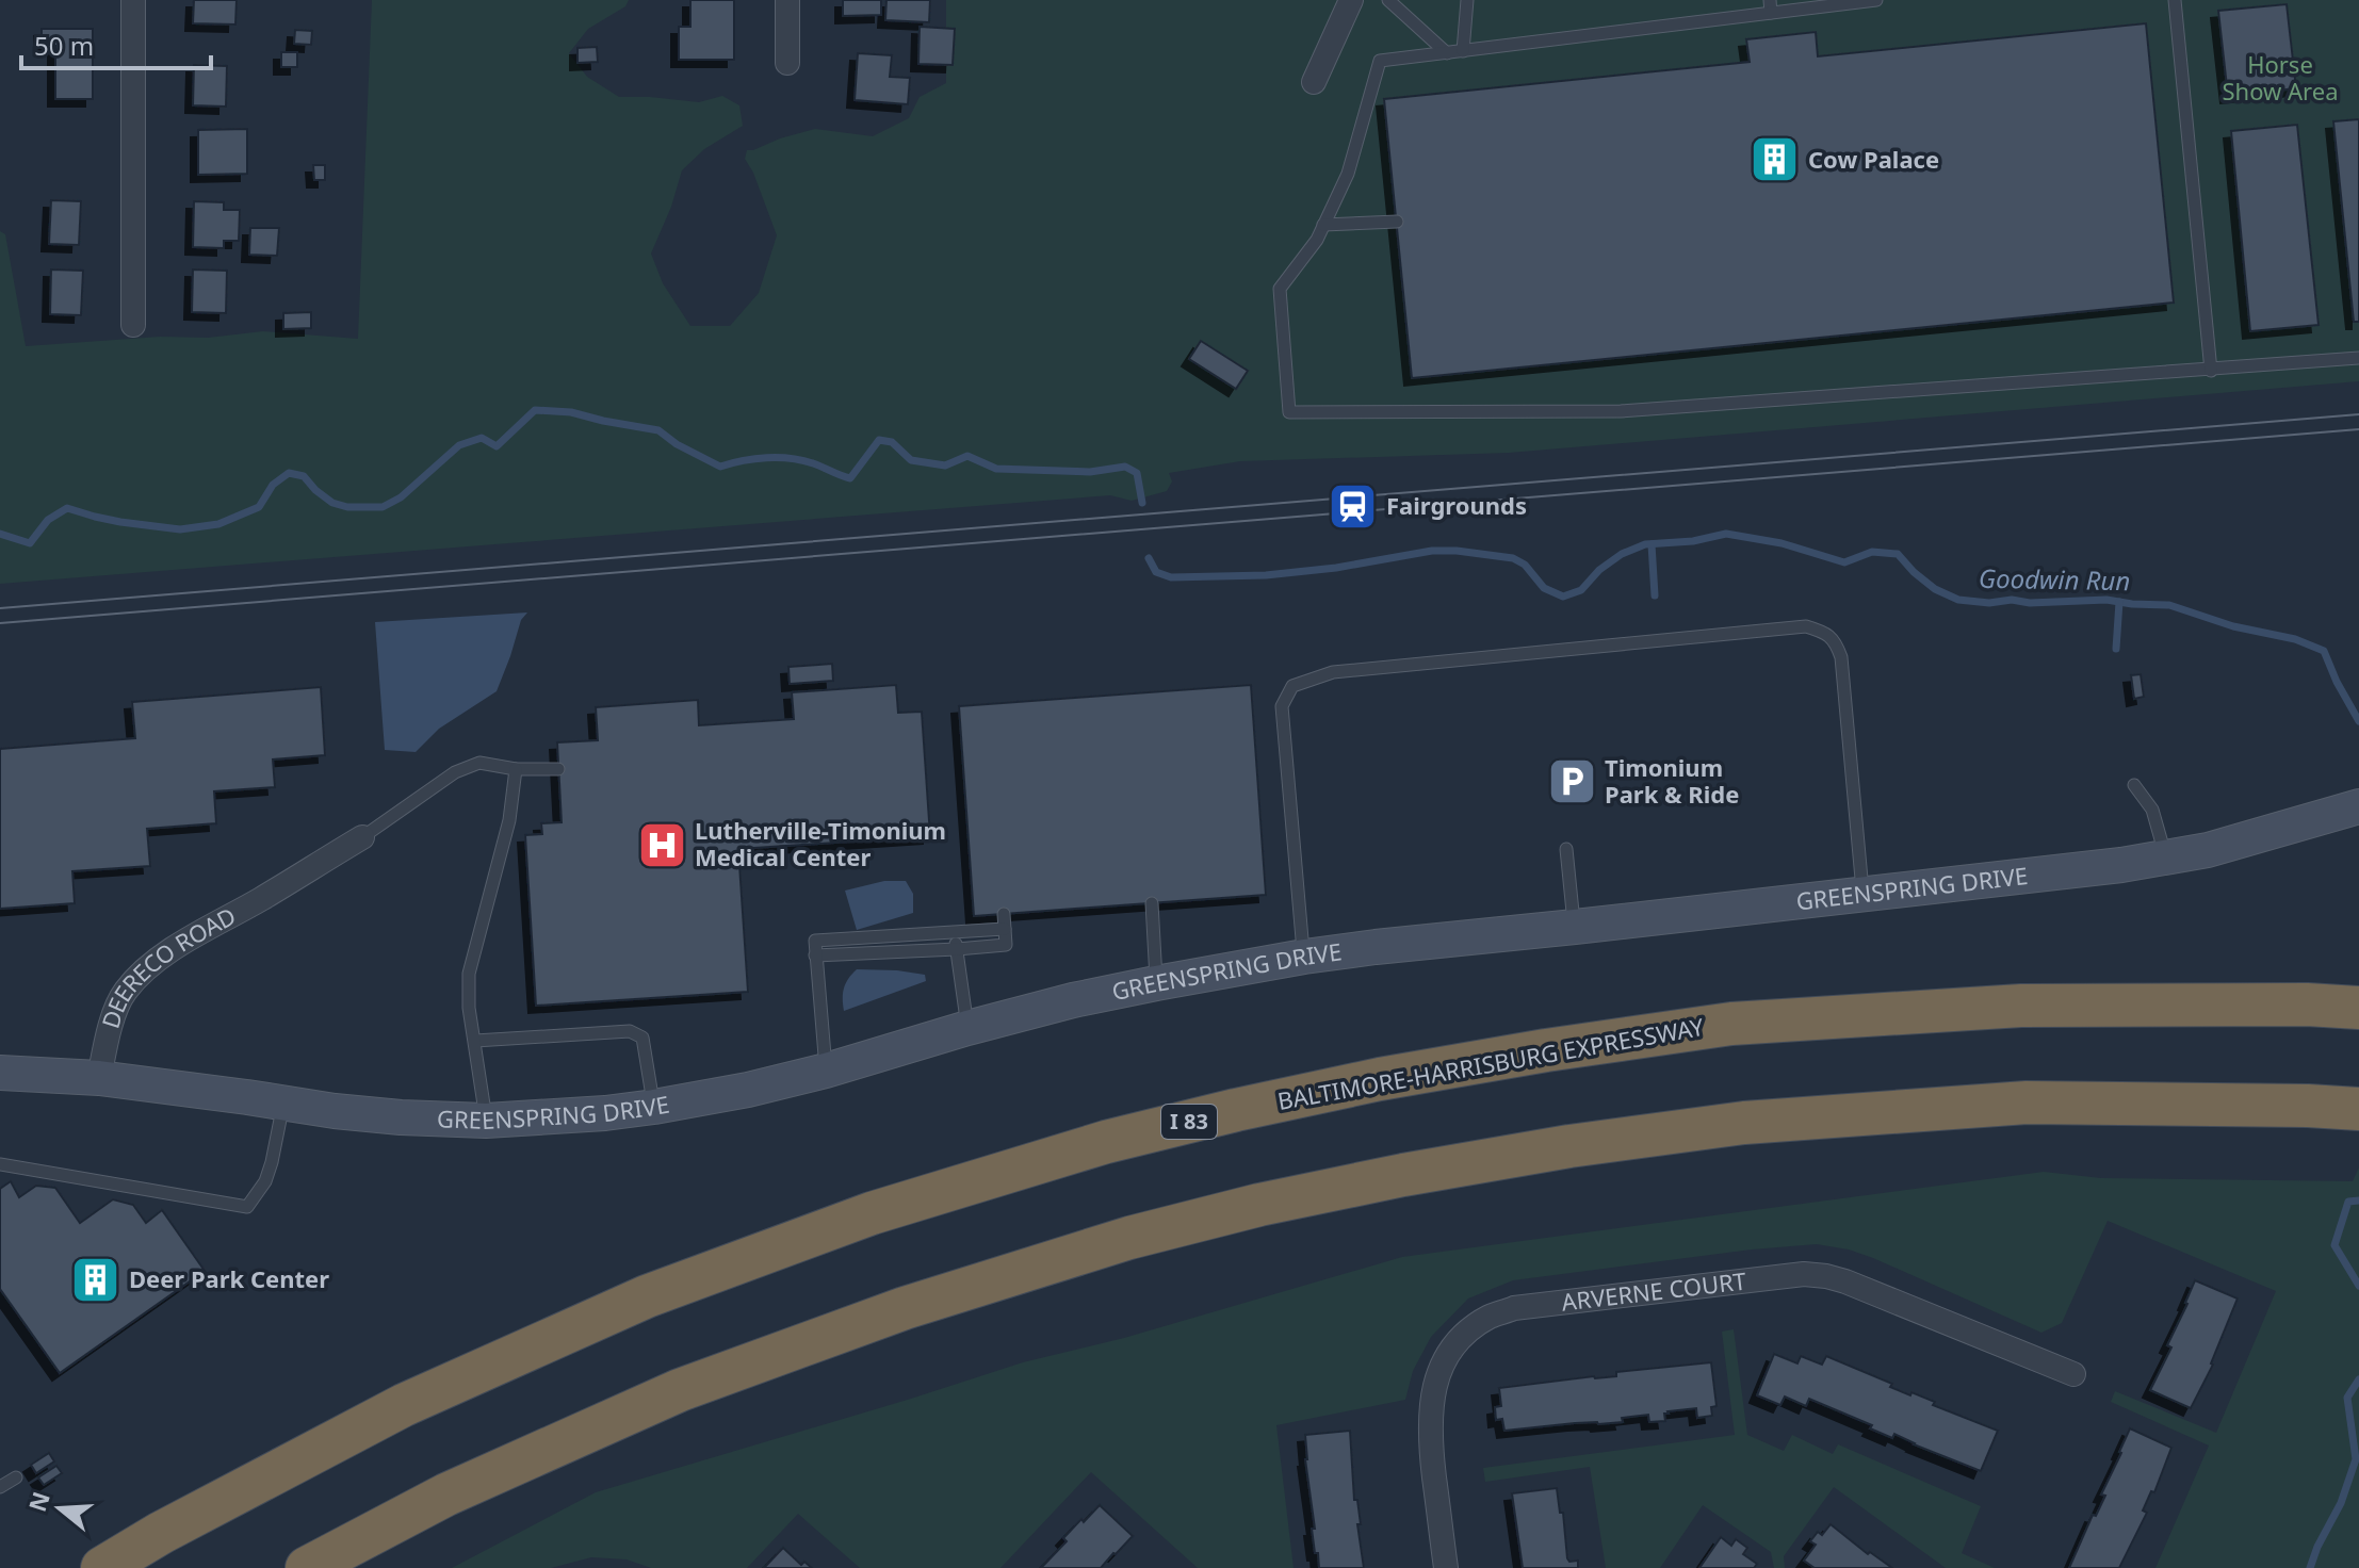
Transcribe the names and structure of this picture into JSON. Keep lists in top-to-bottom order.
{
  "streets": {
    "highway": ["BALTIMORE-HARRISBURG EXPRESSWAY", "I 83"],
    "main road": ["GREENSPRING DRIVE"],
    "street": ["DEERECO ROAD", "ARVERNE COURT"]
  },
  "crossings": [
    ["GREENSPRING DRIVE", "DEERECO ROAD"]
  ],
  "water": ["Goodwin Run"],
  "parks": ["Horse Show Area"],
  "places": {
    "building": ["Cow Palace", "Deer Park Center"],
    "station": ["Fairgrounds"],
    "parking": ["Timonium Park & Ride"],
    "hospital": ["Lutherville-Timonium Medical Center"]
  },
  "scale_bar": "50 m",
  "north": "left"
}
